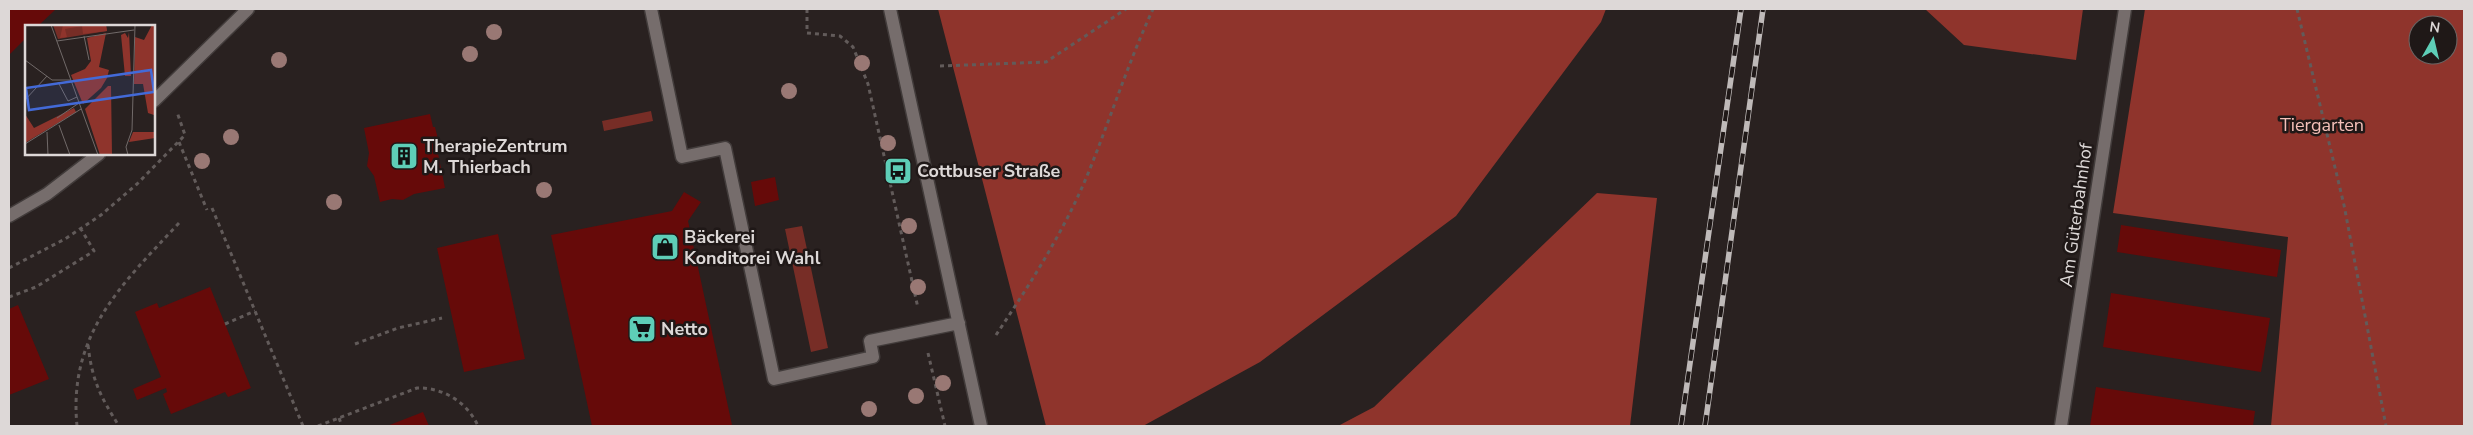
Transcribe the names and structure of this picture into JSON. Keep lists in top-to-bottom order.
{
  "streets": {
    "street": ["Am Güterbahnhof"]
  },
  "parks": ["Tiergarten"],
  "places": {
    "building": ["TherapieZentrum M. Thierbach"],
    "bus stop": ["Cottbuser Straße"],
    "shop": ["Bäckerei Konditorei Wahl"],
    "supermarket": ["Netto"]
  },
  "north": "top"
}
